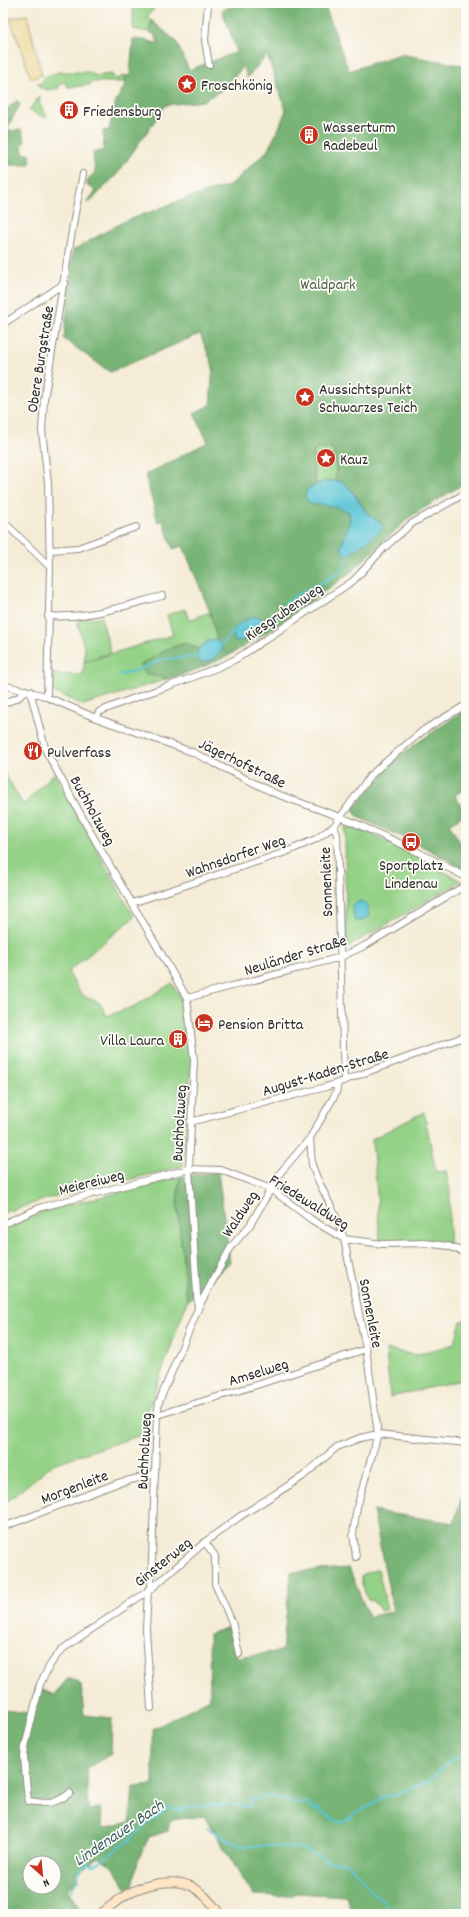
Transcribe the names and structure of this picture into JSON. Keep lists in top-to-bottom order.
{
  "streets": {
    "street": [
      "Obere Burgstraße",
      "Kiesgrubenweg",
      "Jägerhofstraße",
      "Buchholzweg",
      "Wahnsdorfer Weg",
      "Sonnenleite",
      "Neuländer Straße",
      "August-Kaden-Straße",
      "Meiereiweg",
      "Friedewaldweg",
      "Waldweg",
      "Amselweg",
      "Morgenleite",
      "Ginsterweg"
    ]
  },
  "crossings": [
    ["Obere Burgstraße", "Jägerhofstraße"],
    ["Kiesgrubenweg", "Jägerhofstraße"],
    ["Jägerhofstraße", "Buchholzweg"],
    ["Jägerhofstraße", "Wahnsdorfer Weg"],
    ["Buchholzweg", "Wahnsdorfer Weg"],
    ["Buchholzweg", "Neuländer Straße"],
    ["Buchholzweg", "August-Kaden-Straße"],
    ["Buchholzweg", "Meiereiweg"],
    ["Buchholzweg", "Friedewaldweg"],
    ["Buchholzweg", "Waldweg"],
    ["Buchholzweg", "Amselweg"],
    ["Buchholzweg", "Morgenleite"],
    ["Buchholzweg", "Ginsterweg"],
    ["Wahnsdorfer Weg", "Sonnenleite"],
    ["Sonnenleite", "Neuländer Straße"],
    ["Sonnenleite", "August-Kaden-Straße"],
    ["Sonnenleite", "Friedewaldweg"],
    ["Sonnenleite", "Waldweg"],
    ["Sonnenleite", "Amselweg"],
    ["Sonnenleite", "Ginsterweg"],
    ["Meiereiweg", "Friedewaldweg"],
    ["Friedewaldweg", "Waldweg"]
  ],
  "water": ["Lindenauer Bach"],
  "parks": ["Waldpark"],
  "places": {
    "place": ["Froschkönig", "Aussichtspunkt Schwarzes Teich", "Kauz"],
    "building": ["Friedensburg", "Wasserturm Radebeul", "Villa Laura"],
    "restaurant": ["Pulverfass"],
    "bus stop": ["Sportplatz Lindenau"],
    "hotel": ["Pension Britta"]
  },
  "north": "bottom right"
}
